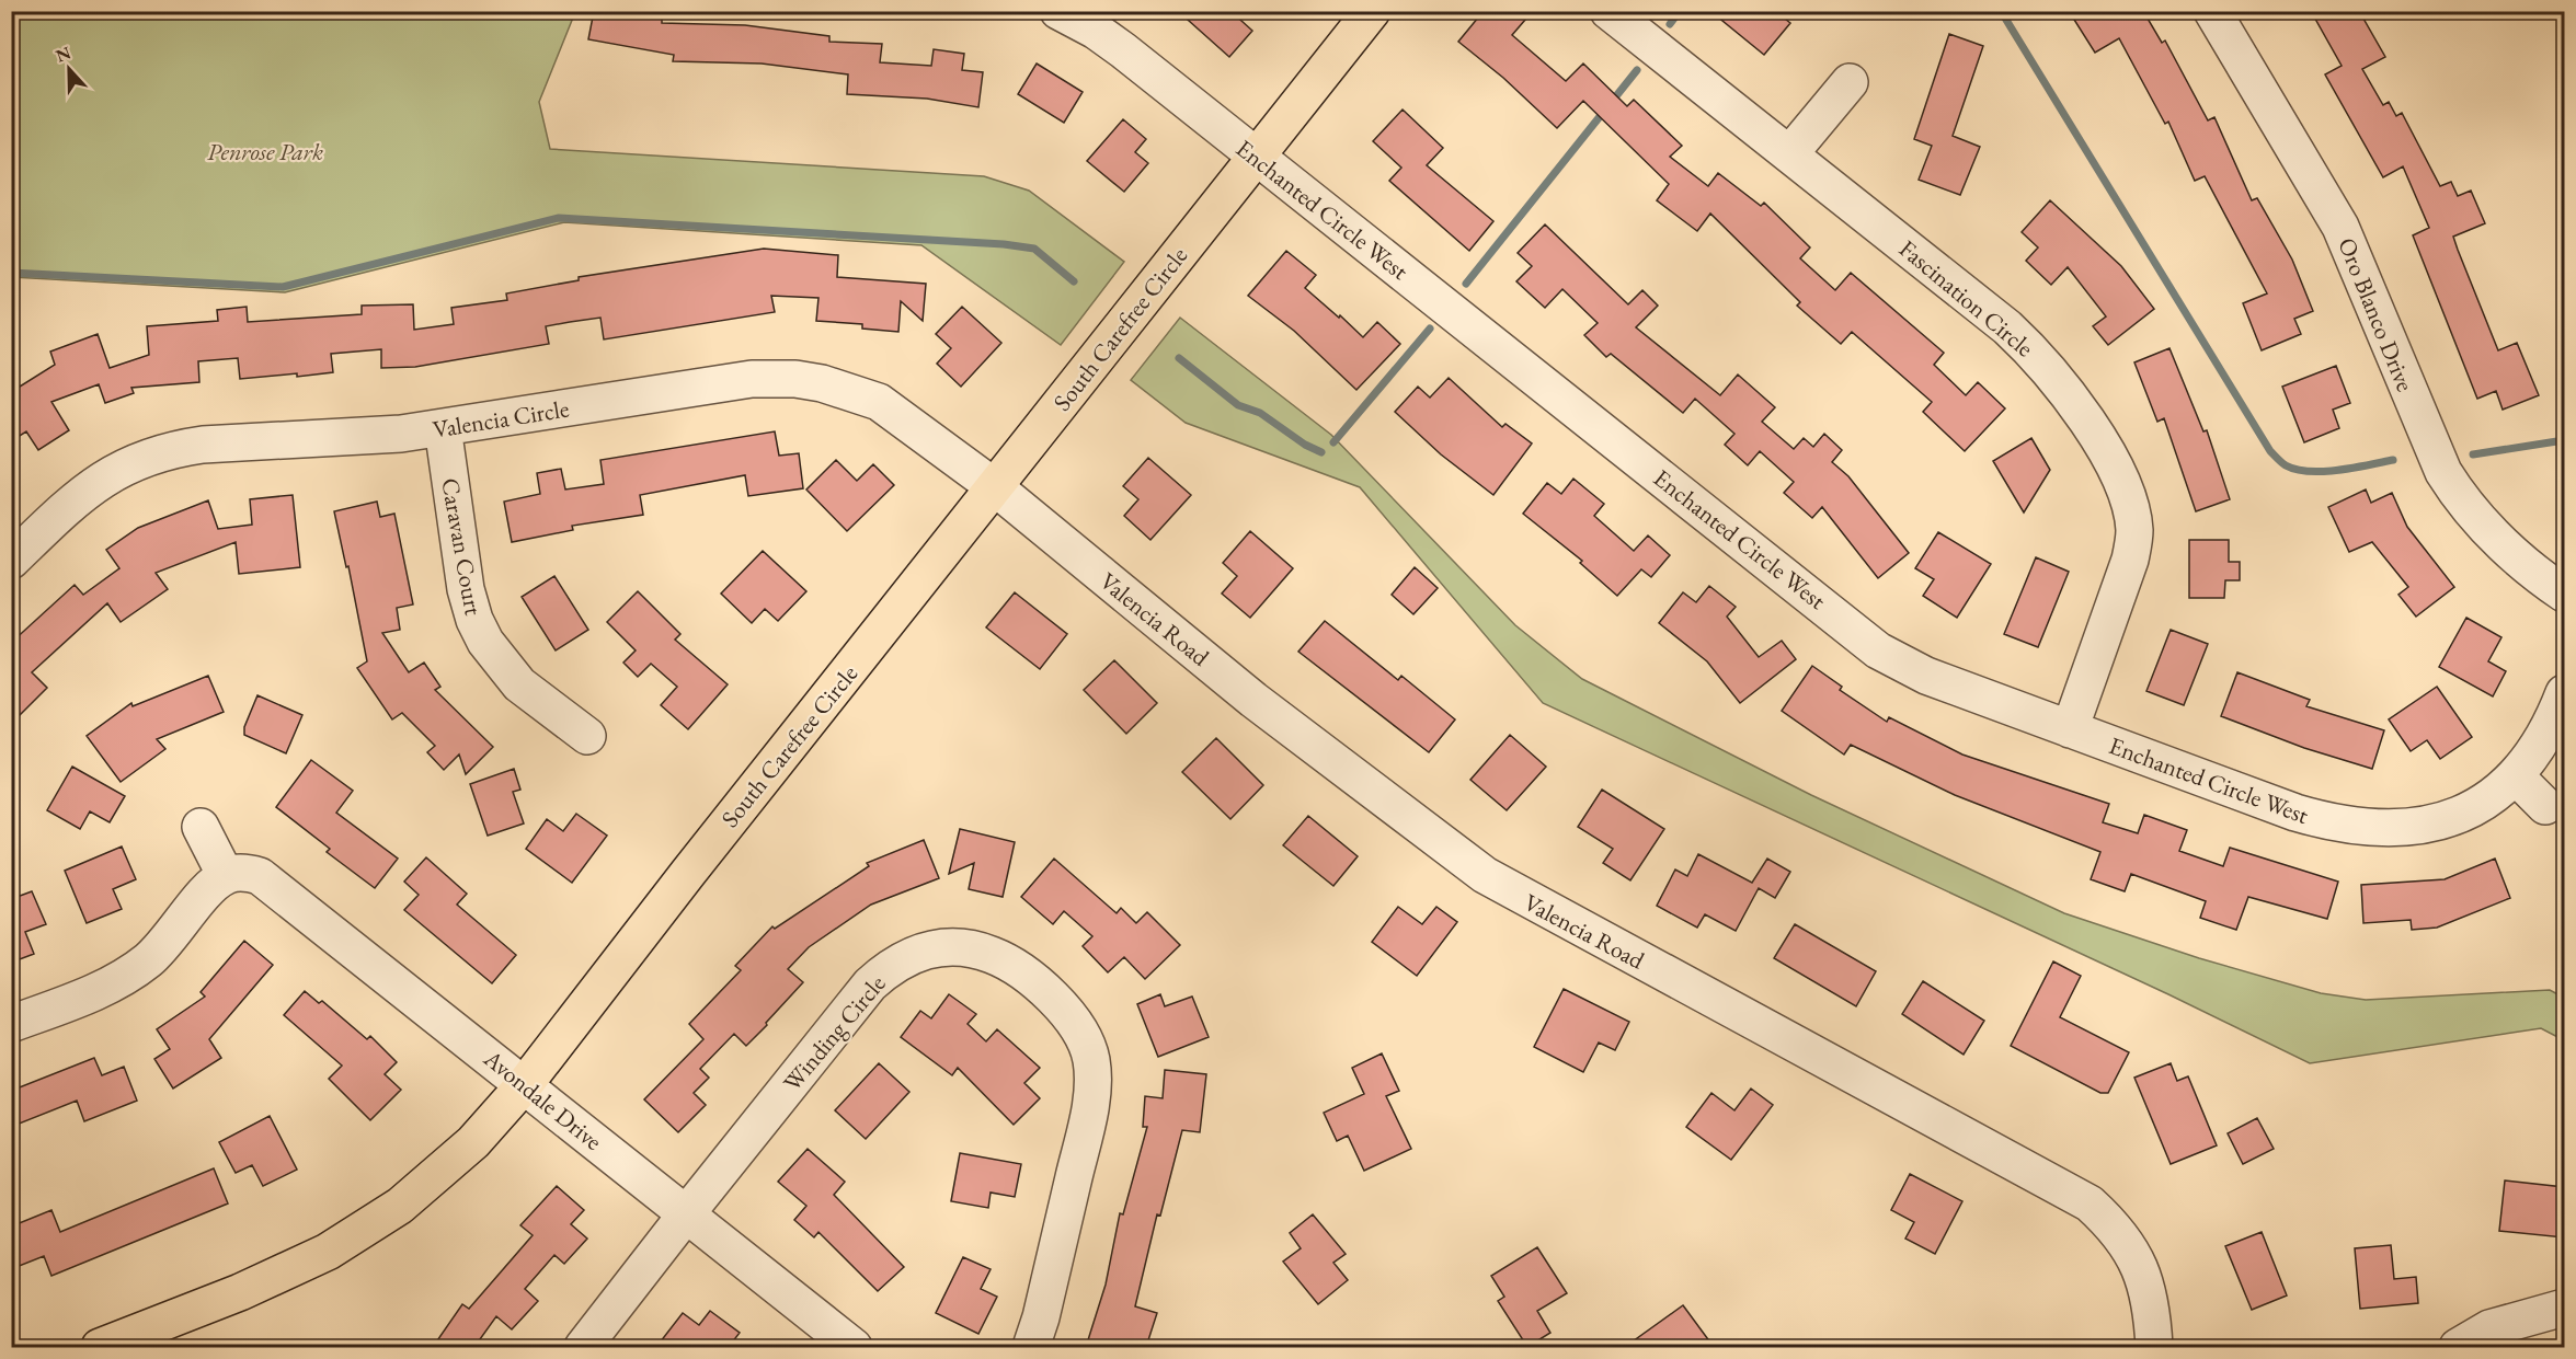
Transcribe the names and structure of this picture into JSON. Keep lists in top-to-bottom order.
{
  "streets": {
    "main road": ["South Carefree Circle"],
    "street": [
      "Enchanted Circle West",
      "Fascination Circle",
      "Oro Blanco Drive",
      "Valencia Circle",
      "Caravan Court",
      "Valencia Road",
      "Winding Circle",
      "Avondale Drive"
    ]
  },
  "crossings": [
    ["Enchanted Circle West", "Fascination Circle"],
    ["Enchanted Circle West", "South Carefree Circle"],
    ["South Carefree Circle", "Valencia Circle"],
    ["South Carefree Circle", "Valencia Road"],
    ["South Carefree Circle", "Avondale Drive"],
    ["Valencia Circle", "Caravan Court"],
    ["Valencia Circle", "Valencia Road"],
    ["Winding Circle", "Avondale Drive"]
  ],
  "parks": ["Penrose Park"],
  "north": "top"
}
